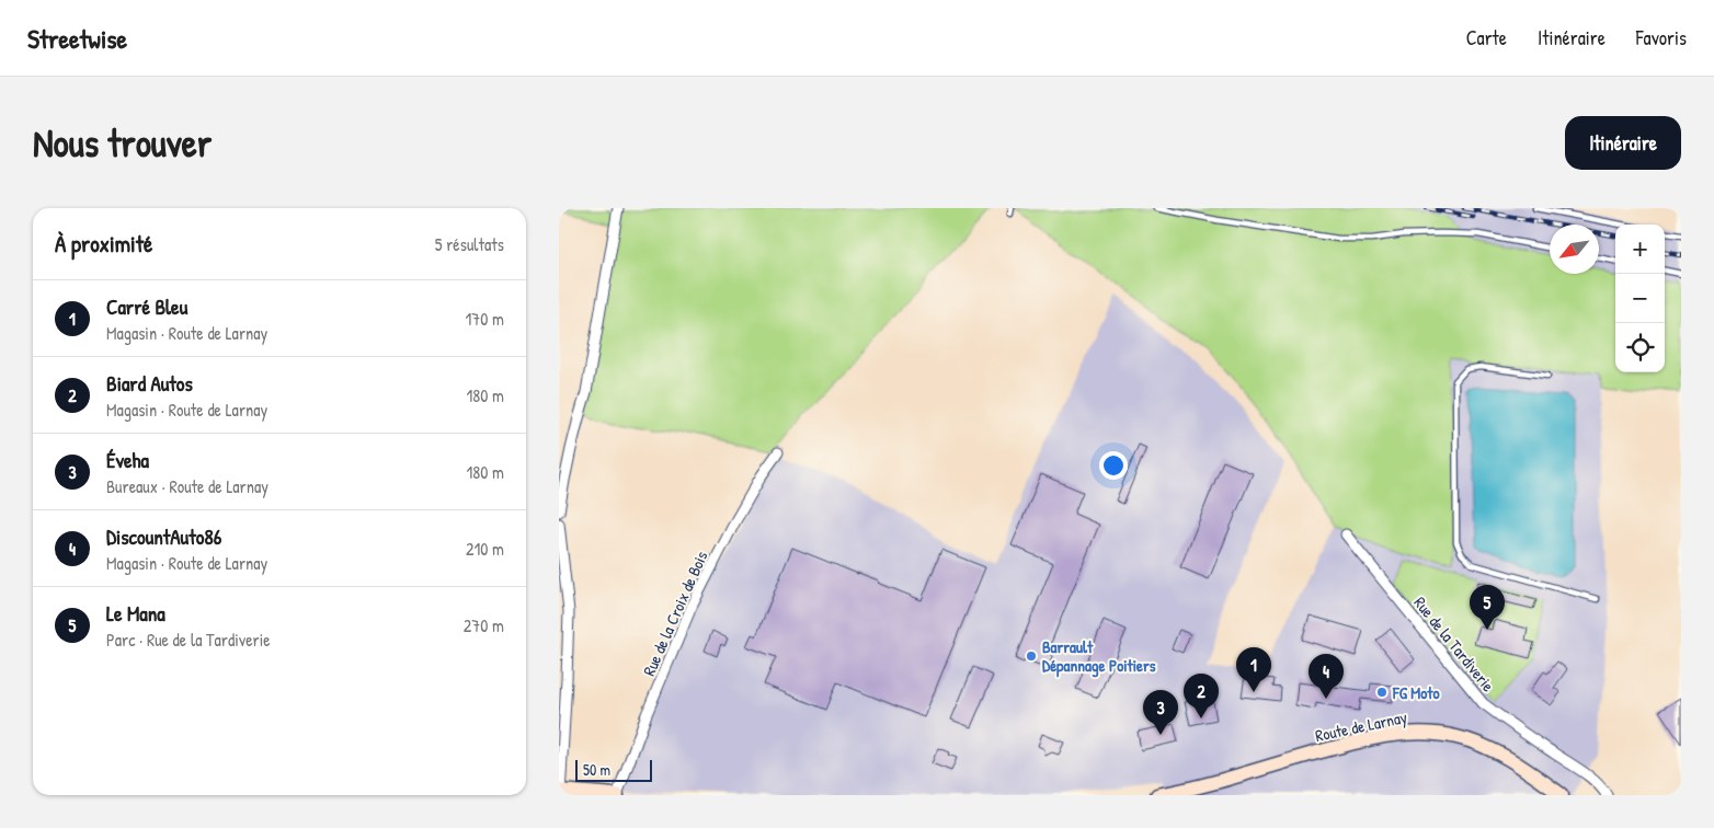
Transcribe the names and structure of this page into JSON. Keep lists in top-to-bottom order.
{
  "streets": {
    "street": ["Rue de la Croix de Bois", "Rue de la Tardiverie", "Route de Larnay"]
  },
  "places": ["Barrault Dépannage Poitiers", "FG Moto"],
  "scale_bar": "50 m",
  "north": "bottom left",
  "page": {
    "header": "Streetwise",
    "nav": ["Carte", "Itinéraire", "Favoris"],
    "buttons": "Itinéraire",
    "title": "Nous trouver",
    "heading": ["À proximité", "5 résultats"],
    "map_buttons": ["+", "−"],
    "list": [
      {
        "mark": "1",
        "name": "Carré Bleu",
        "note": "Magasin · Route de Larnay",
        "value": "170 m"
      },
      {
        "mark": "2",
        "name": "Biard Autos",
        "note": "Magasin · Route de Larnay",
        "value": "180 m"
      },
      {
        "mark": "3",
        "name": "Éveha",
        "note": "Bureaux · Route de Larnay",
        "value": "180 m"
      },
      {
        "mark": "4",
        "name": "DiscountAuto86",
        "note": "Magasin · Route de Larnay",
        "value": "210 m"
      },
      {
        "mark": "5",
        "name": "Le Mana",
        "note": "Parc · Rue de la Tardiverie",
        "value": "270 m"
      }
    ],
    "pins": [
      "5",
      "1",
      "4",
      "2",
      "3"
    ],
    "scale": "50 m"
  }
}
